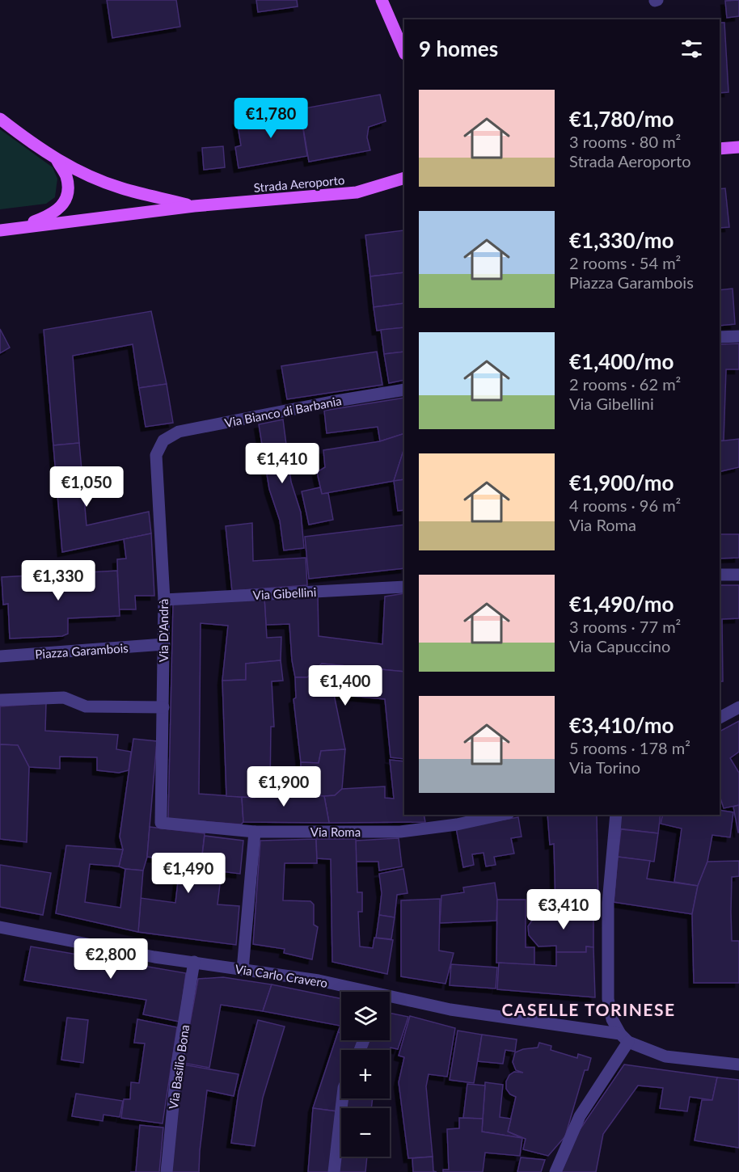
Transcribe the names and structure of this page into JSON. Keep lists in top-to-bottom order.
{
  "streets": {
    "main road": ["Strada Aeroporto"],
    "street": [
      "Via Bianco di Barbania",
      "Via Gibellini",
      "Via D'Andrà",
      "Piazza Garambois",
      "Via Roma",
      "Via Carlo Cravero",
      "Via Basilio Bona"
    ]
  },
  "crossings": [
    ["Via Bianco di Barbania", "Via D'Andrà"],
    ["Via Gibellini", "Via D'Andrà"],
    ["Via D'Andrà", "Piazza Garambois"],
    ["Via D'Andrà", "Via Roma"],
    ["Via Carlo Cravero", "Via Basilio Bona"]
  ],
  "districts": ["CASELLE TORINESE"],
  "page": {
    "heading": "9 homes",
    "list": [
      {
        "name": "€1,780/mo",
        "note": "3 rooms · 80 m² · Strada Aeroporto"
      },
      {
        "name": "€1,330/mo",
        "note": "2 rooms · 54 m² · Piazza Garambois"
      },
      {
        "name": "€1,400/mo",
        "note": "2 rooms · 62 m² · Via Gibellini"
      },
      {
        "name": "€1,900/mo",
        "note": "4 rooms · 96 m² · Via Roma"
      },
      {
        "name": "€1,490/mo",
        "note": "3 rooms · 77 m² · Via Capuccino"
      },
      {
        "name": "€3,410/mo",
        "note": "5 rooms · 178 m² · Via Torino"
      }
    ],
    "price": [
      "€1,780",
      "€1,410",
      "€1,050",
      "€1,330",
      "€1,400",
      "€1,900",
      "€1,490",
      "€3,410",
      "€2,800"
    ],
    "map_buttons": ["+", "−"]
  }
}
